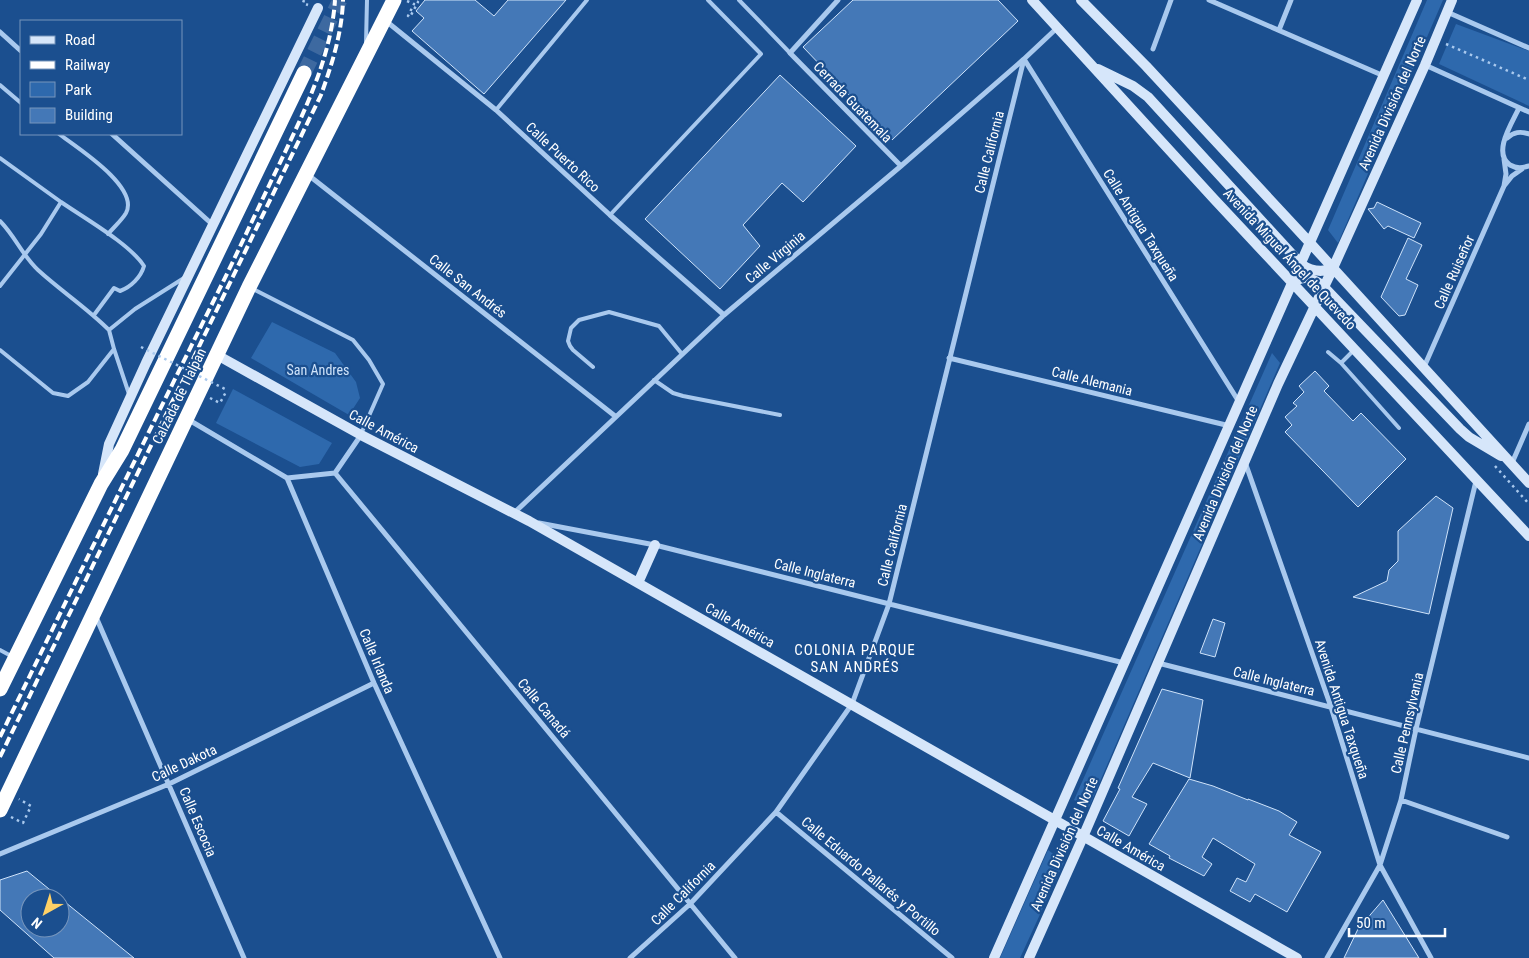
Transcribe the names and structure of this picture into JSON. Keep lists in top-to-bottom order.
{
  "streets": {
    "highway": ["Calzada de Tlalpan"],
    "main road": ["Avenida División del Norte", "Avenida Miguel Ángel de Quevedo", "Calle América"],
    "street": [
      "Cerrada Guatemala",
      "Calle California",
      "Calle Puerto Rico",
      "Calle Antigua Taxqueña",
      "Calle Virginia",
      "Calle Ruiseñor",
      "Calle San Andrés",
      "Calle Alemania",
      "Calle Inglaterra",
      "Calle Irlanda",
      "Calle Canadá",
      "Avenida Antigua Taxqueña",
      "Calle Pennsylvania",
      "Calle Dakota",
      "Calle Escocia",
      "Calle Eduardo Pallarés y Portillo"
    ]
  },
  "crossings": [
    ["Cerrada Guatemala", "Calle Virginia"],
    ["Avenida División del Norte", "Calle Antigua Taxqueña"],
    ["Avenida División del Norte", "Avenida Miguel Ángel de Quevedo"],
    ["Avenida División del Norte", "Calle Alemania"],
    ["Avenida División del Norte", "Calle América"],
    ["Avenida División del Norte", "Calle Inglaterra"],
    ["Avenida División del Norte", "Avenida Antigua Taxqueña"],
    ["Calle California", "Calle Antigua Taxqueña"],
    ["Calle California", "Calle Virginia"],
    ["Calle California", "Calle Alemania"],
    ["Calle California", "Calle América"],
    ["Calle California", "Calle Inglaterra"],
    ["Calle California", "Calle Canadá"],
    ["Calle California", "Calle Eduardo Pallarés y Portillo"],
    ["Calle Puerto Rico", "Calle Virginia"],
    ["Calle Puerto Rico", "Calzada de Tlalpan"],
    ["Calle Antigua Taxqueña", "Calle Virginia"],
    ["Calle Virginia", "Avenida Miguel Ángel de Quevedo"],
    ["Calle Virginia", "Calle San Andrés"],
    ["Calle Virginia", "Calle América"],
    ["Avenida Miguel Ángel de Quevedo", "Calle Ruiseñor"],
    ["Avenida Miguel Ángel de Quevedo", "Calle Pennsylvania"],
    ["Calle San Andrés", "Calzada de Tlalpan"],
    ["Calzada de Tlalpan", "Calle América"],
    ["Calzada de Tlalpan", "Calle Escocia"],
    ["Calle América", "Calle Inglaterra"],
    ["Calle Inglaterra", "Avenida Antigua Taxqueña"],
    ["Calle Inglaterra", "Calle Pennsylvania"],
    ["Calle Irlanda", "Calle Dakota"],
    ["Avenida Antigua Taxqueña", "Calle Pennsylvania"],
    ["Calle Dakota", "Calle Escocia"]
  ],
  "districts": ["COLONIA PARQUE SAN ANDRÉS"],
  "parks": ["San Andres"],
  "legend": [
    "Road",
    "Railway",
    "Park",
    "Building"
  ],
  "scale_bar": "50 m",
  "north": "bottom left"
}
